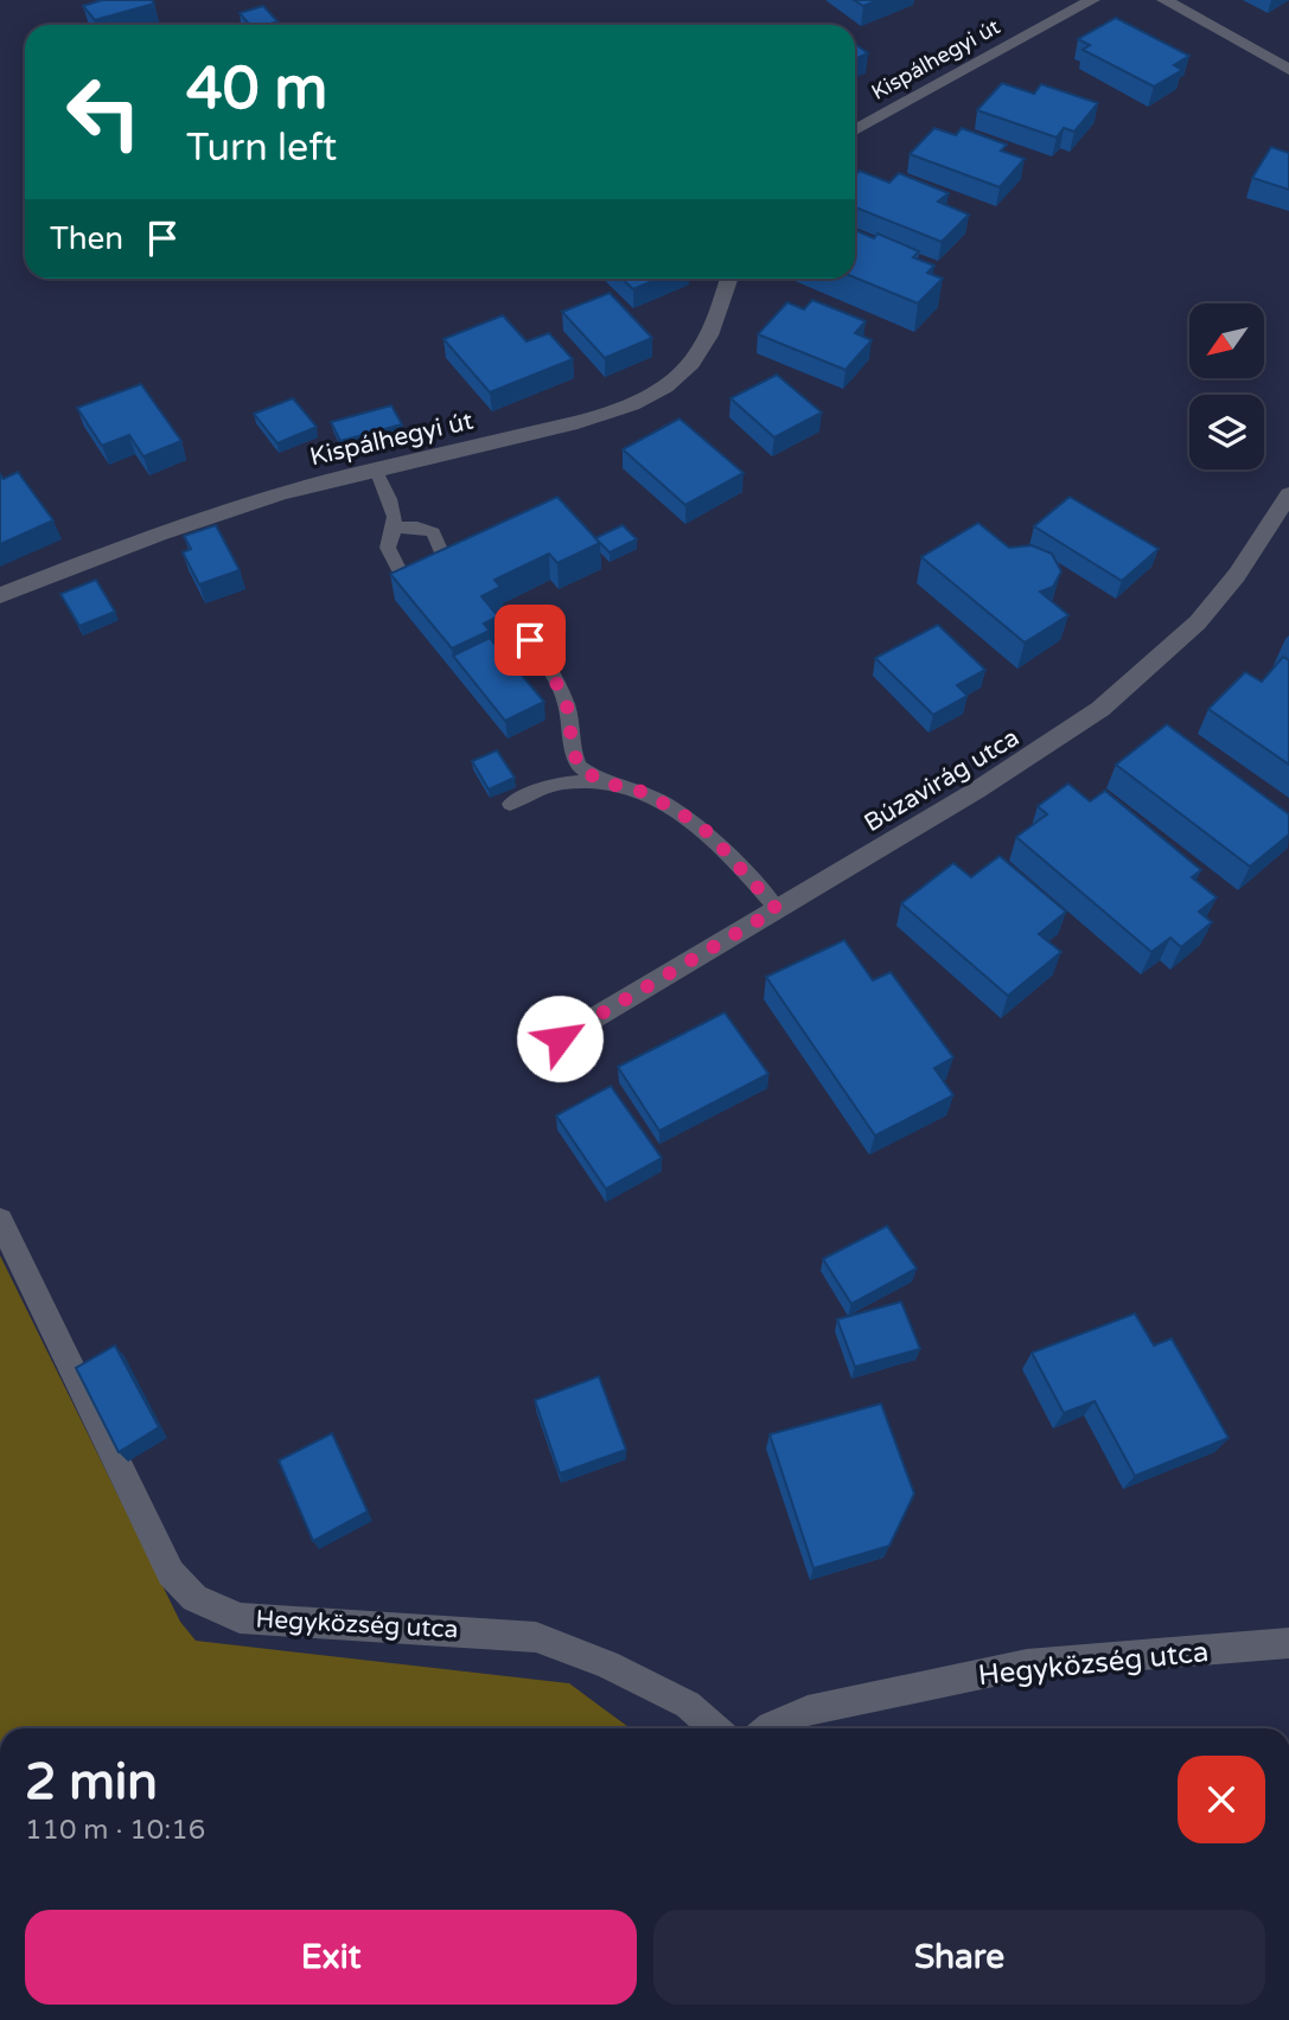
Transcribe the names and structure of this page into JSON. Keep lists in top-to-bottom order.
{
  "streets": {
    "street": ["Kispálhegyi út", "Búzavirág utca", "Hegyközség utca"]
  },
  "north": "bottom left",
  "page": {
    "turn": ["40 m", "Turn left"],
    "then": "Then",
    "heading": ["2 min", "110 m · 10:16"],
    "buttons": ["Exit", "Share"]
  }
}
